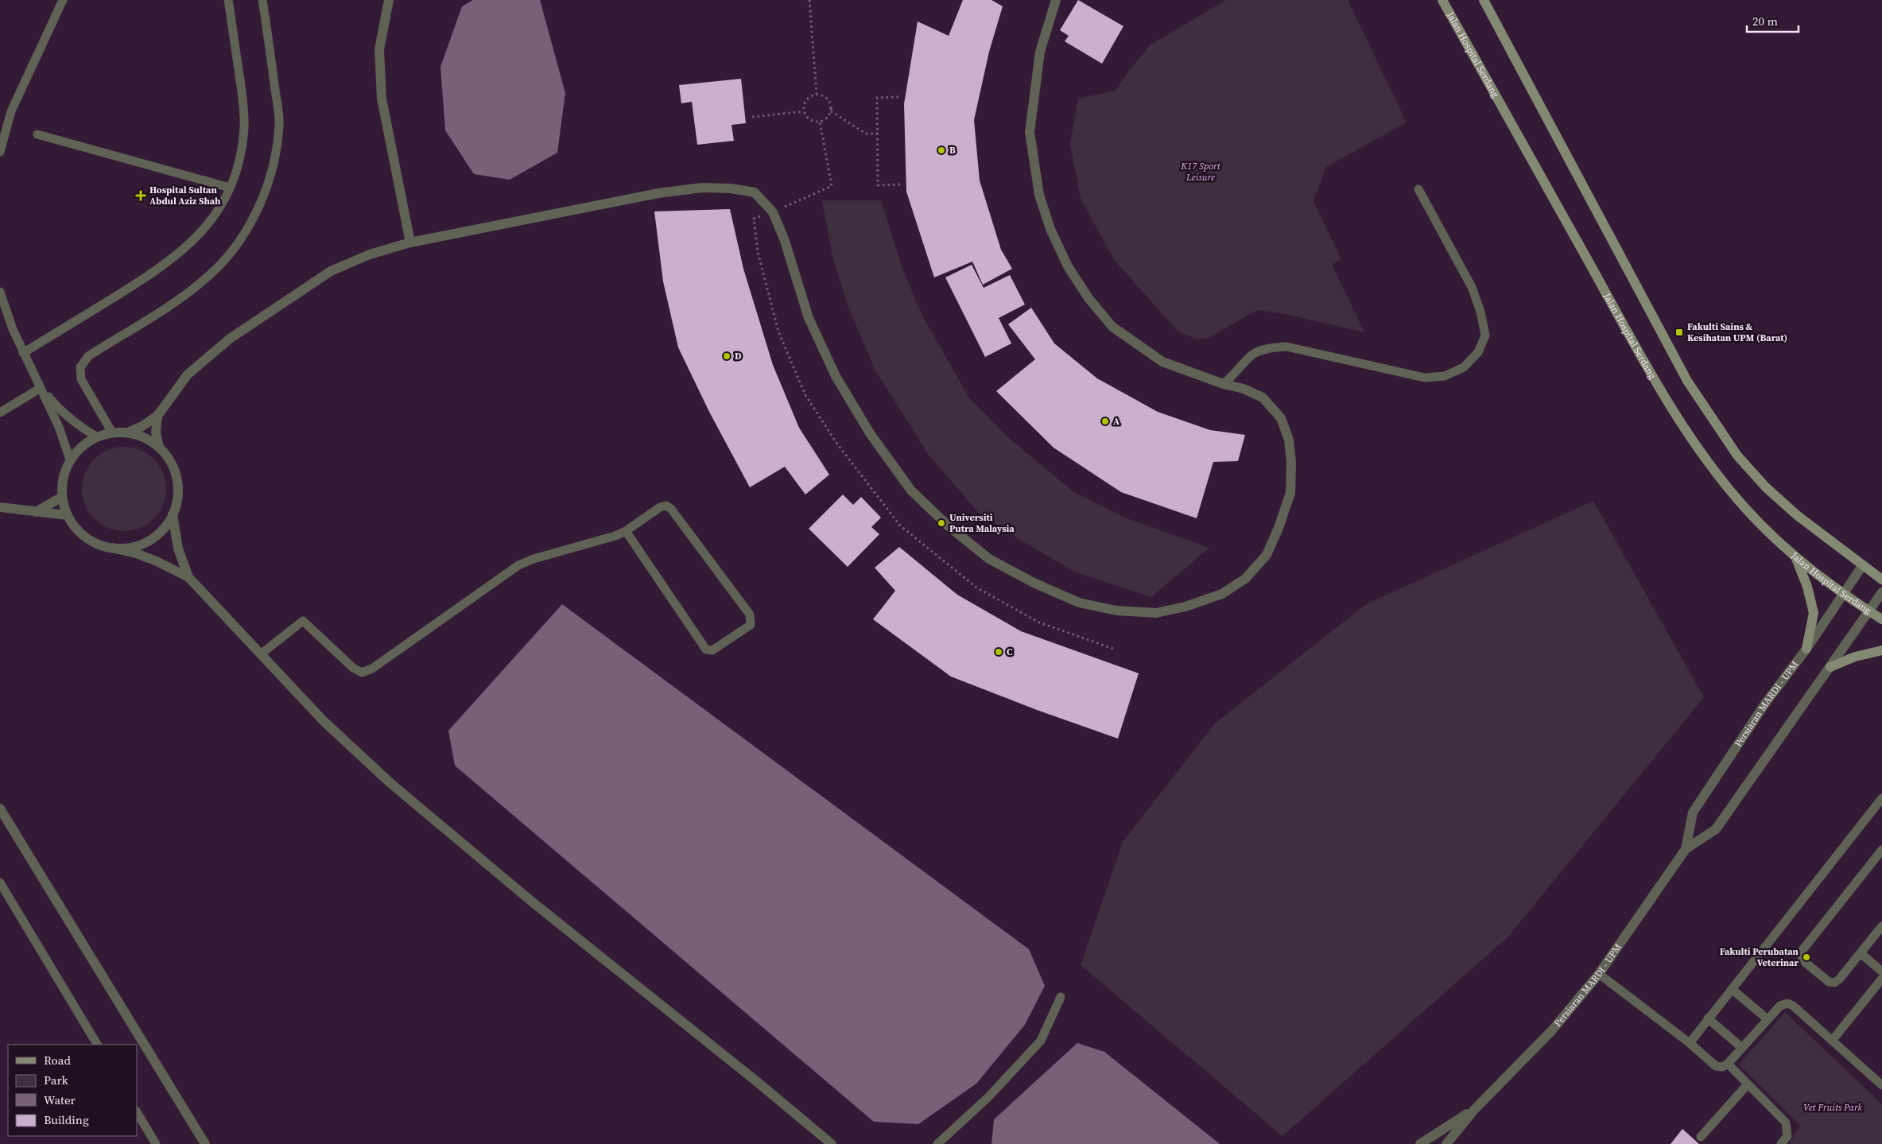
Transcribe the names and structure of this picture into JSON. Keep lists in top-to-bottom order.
{
  "streets": {
    "main road": ["Jalan Hospital Serdang"],
    "street": ["Persiaran MARDI - UPM"]
  },
  "crossings": [
    ["Jalan Hospital Serdang", "Persiaran MARDI - UPM"]
  ],
  "parks": ["K17 Sport Leisure", "Vet Fruits Park"],
  "places": {
    "other": [
      "B",
      "D",
      "A",
      "Universiti Putra Malaysia",
      "C",
      "Fakulti Perubatan Veterinar"
    ],
    "health": ["Hospital Sultan Abdul Aziz Shah"],
    "transit": ["Fakulti Sains & Kesihatan UPM (Barat)"]
  },
  "legend": [
    "Road",
    "Park",
    "Water",
    "Building"
  ],
  "scale_bar": "20 m"
}
